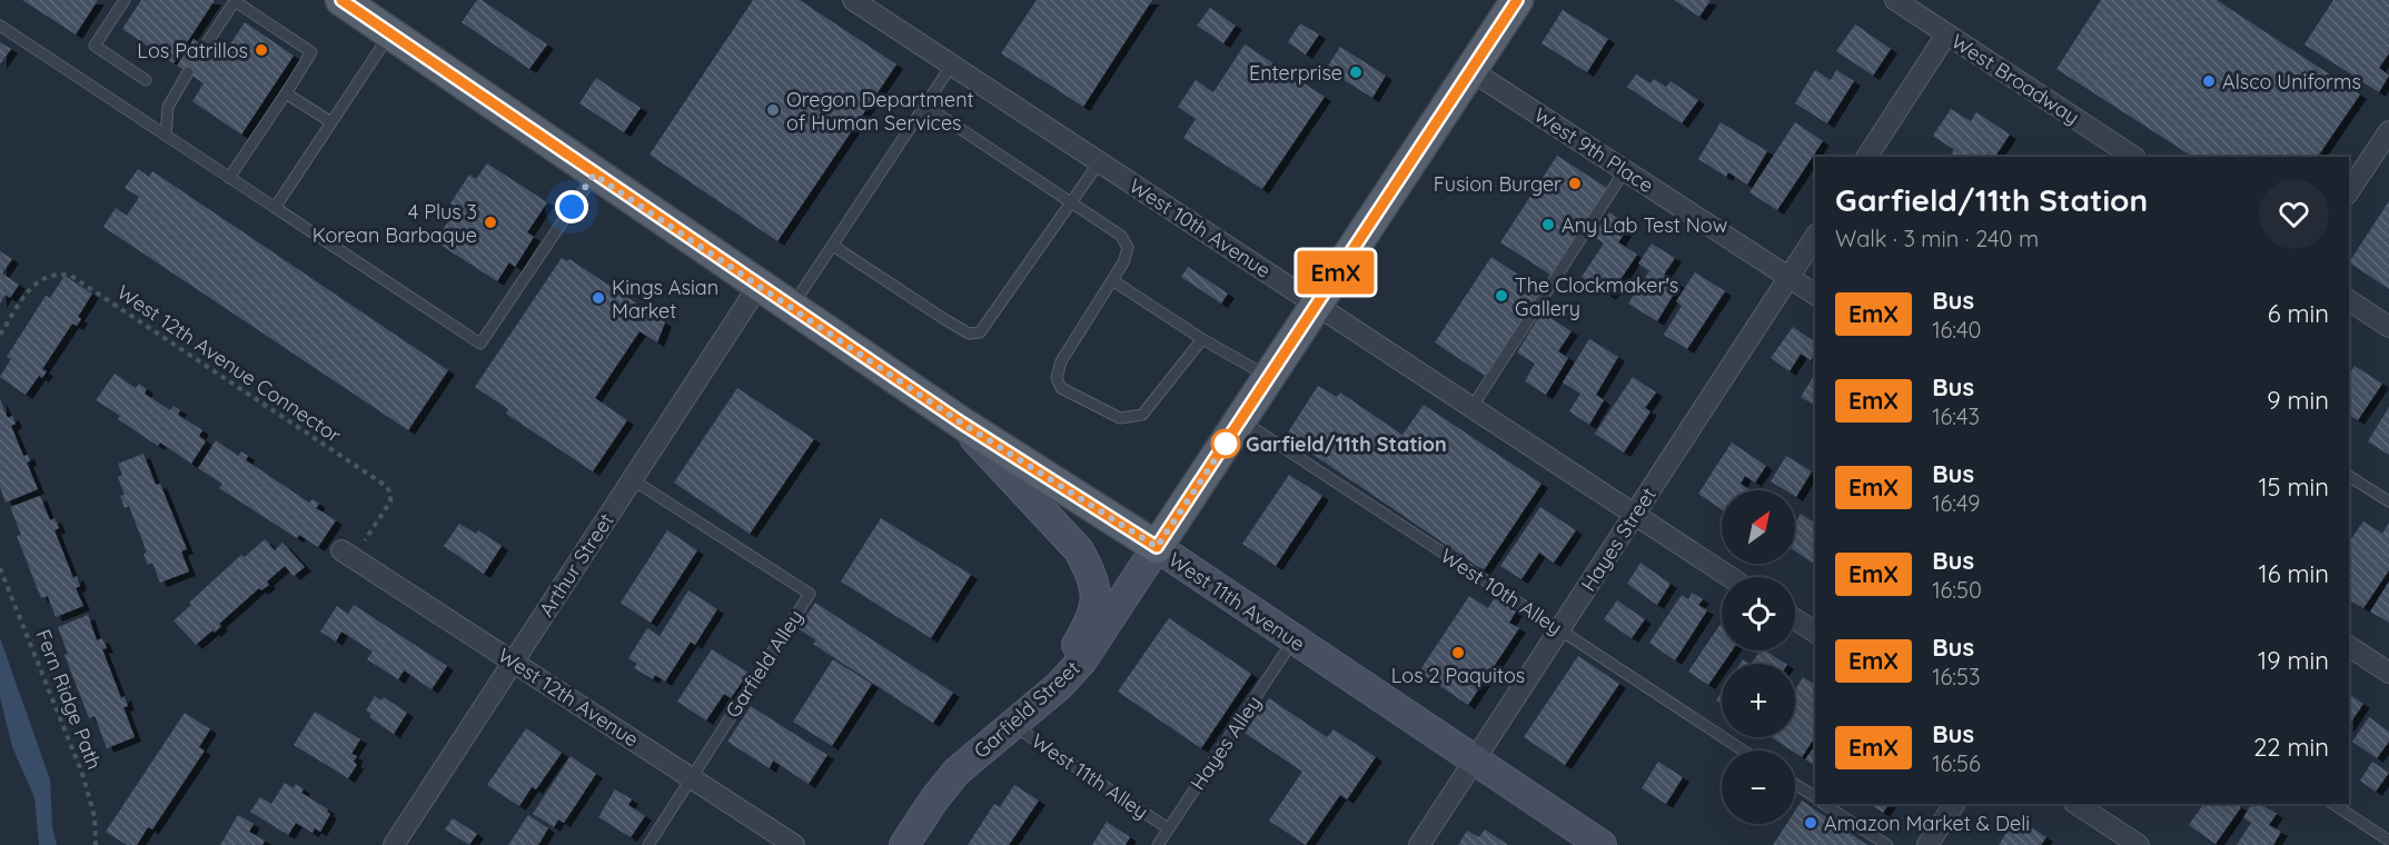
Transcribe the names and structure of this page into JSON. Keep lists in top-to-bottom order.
{
  "streets": {
    "main road": ["West 11th Avenue", "Garfield Street"],
    "street": [
      "West Broadway",
      "West 9th Place",
      "West 10th Avenue",
      "Hayes Street",
      "Arthur Street",
      "West 12th Avenue"
    ],
    "lane": [
      "West 10th Alley",
      "Garfield Alley",
      "Hayes Alley",
      "West 11th Alley"
    ],
    "path": ["West 12th Avenue Connector", "Fern Ridge Path"]
  },
  "crossings": [
    ["West 9th Place", "Hayes Street"],
    ["West 9th Place", "Garfield Street"],
    ["West 10th Avenue", "Hayes Street"],
    ["West 10th Avenue", "Garfield Street"],
    ["West 12th Avenue Connector", "West 12th Avenue"],
    ["Hayes Street", "West 10th Alley"],
    ["Hayes Street", "West 11th Avenue"],
    ["Arthur Street", "West 11th Avenue"],
    ["Arthur Street", "Garfield Alley"],
    ["Arthur Street", "West 12th Avenue"],
    ["West 10th Alley", "Garfield Street"],
    ["West 11th Avenue", "Garfield Street"],
    ["West 11th Avenue", "Hayes Alley"],
    ["Garfield Alley", "West 12th Avenue"],
    ["Garfield Street", "West 11th Alley"],
    ["Hayes Alley", "West 11th Alley"]
  ],
  "places": [
    "Los Patrillos",
    "Enterprise",
    "Alsco Uniforms",
    "Oregon Department of Human Services",
    "Fusion Burger",
    "4 Plus 3 Korean Barbaque",
    "Any Lab Test Now",
    "The Clockmaker's Gallery",
    "Kings Asian Market",
    "Garfield/11th Station",
    "Los 2 Paquitos",
    "Amazon Market & Deli"
  ],
  "lines": ["bus line EmX"],
  "north": "top right",
  "page": {
    "on_map": "EmX",
    "heading": ["Garfield/11th Station", "Walk · 3 min · 240 m"],
    "list": [
      {
        "mark": "EmX",
        "name": "Bus",
        "note": "16:40",
        "value": "6 min"
      },
      {
        "mark": "EmX",
        "name": "Bus",
        "note": "16:43",
        "value": "9 min"
      },
      {
        "mark": "EmX",
        "name": "Bus",
        "note": "16:49",
        "value": "15 min"
      },
      {
        "mark": "EmX",
        "name": "Bus",
        "note": "16:50",
        "value": "16 min"
      },
      {
        "mark": "EmX",
        "name": "Bus",
        "note": "16:53",
        "value": "19 min"
      },
      {
        "mark": "EmX",
        "name": "Bus",
        "note": "16:56",
        "value": "22 min"
      }
    ],
    "map_buttons": ["+", "−"]
  }
}
